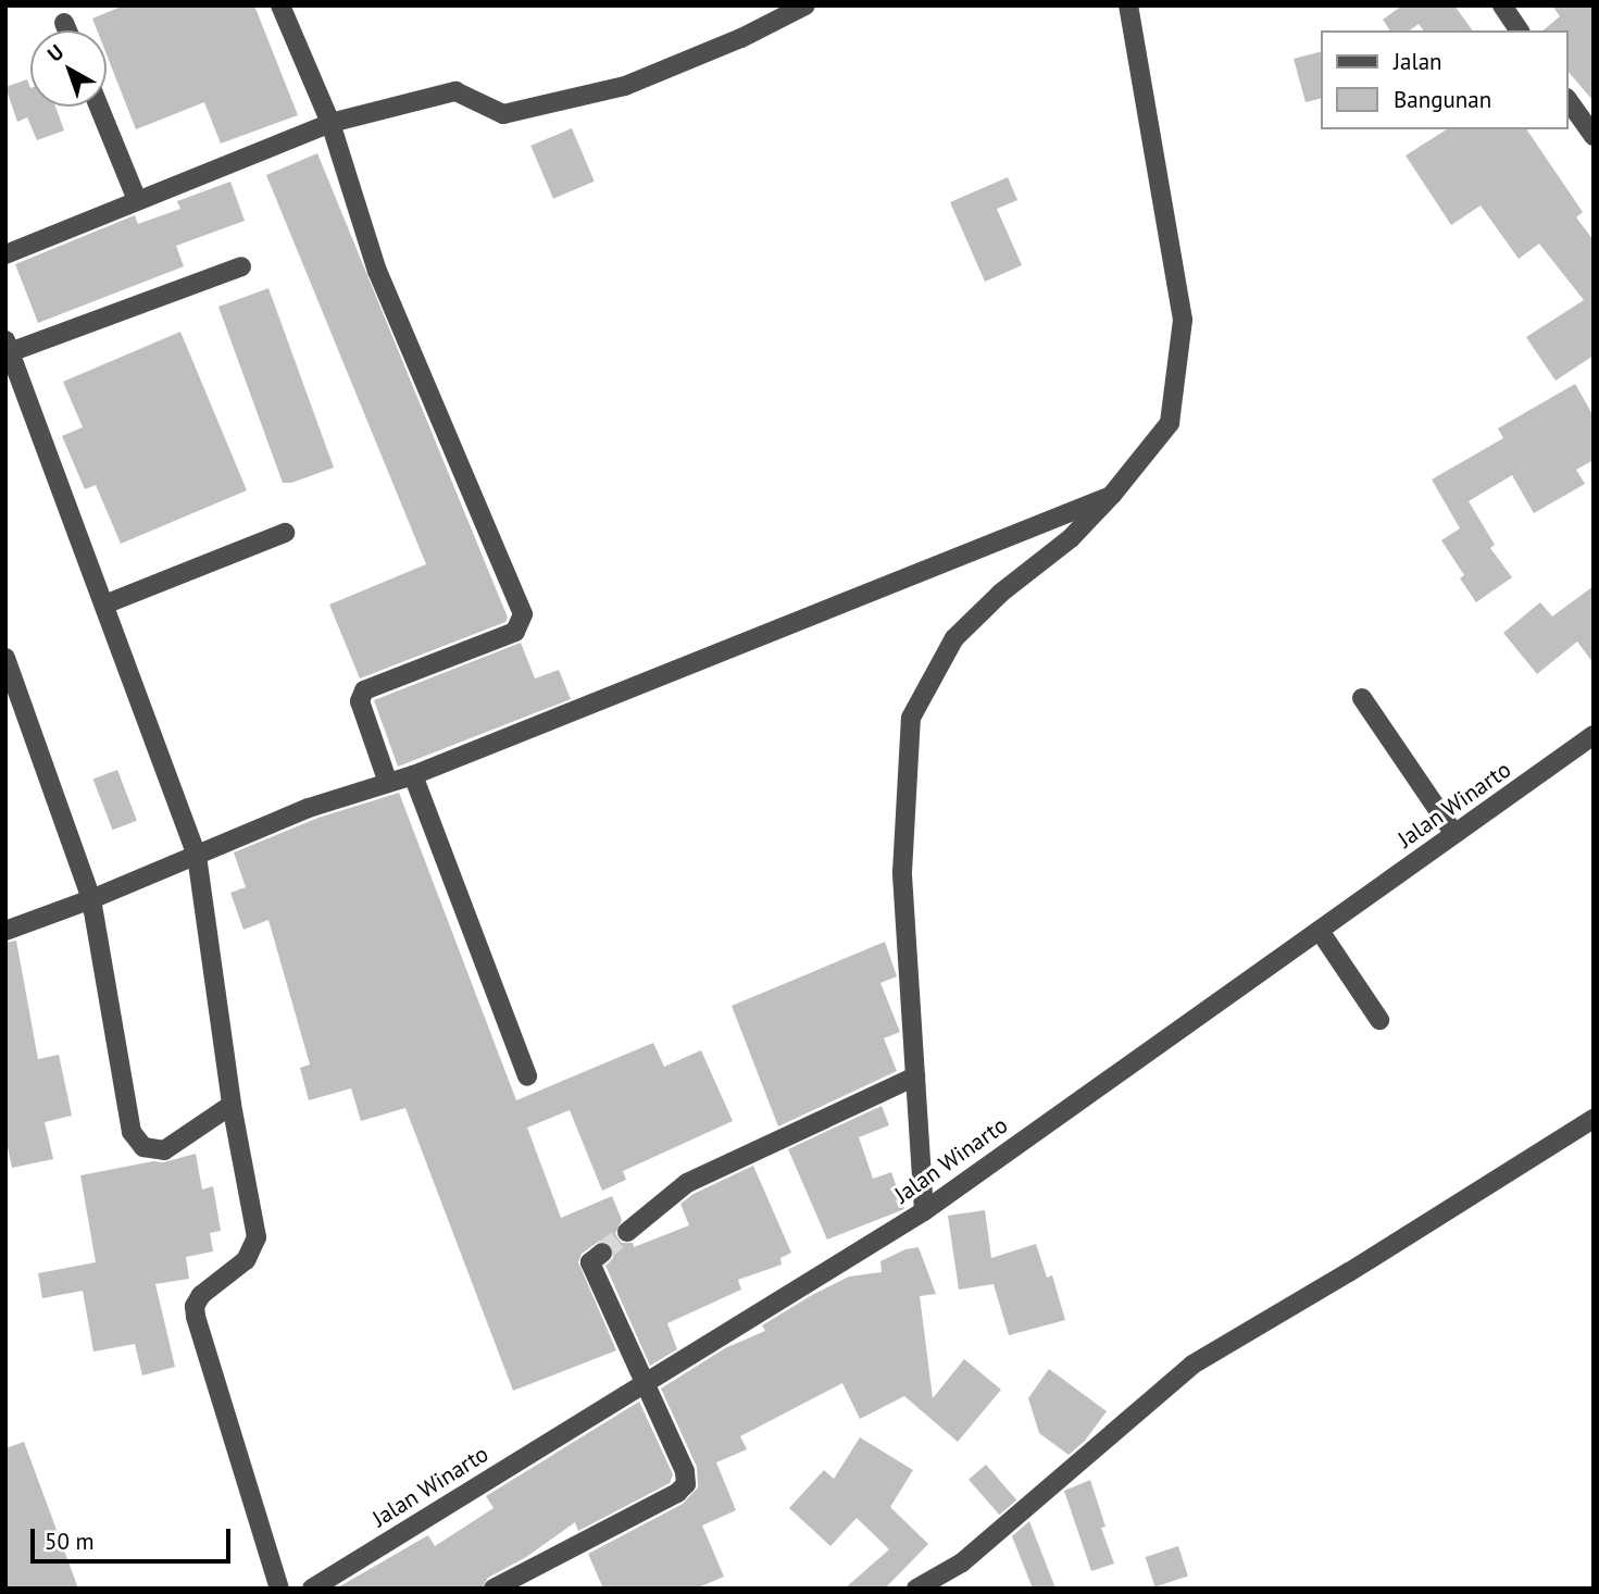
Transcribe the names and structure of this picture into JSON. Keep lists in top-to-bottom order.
{
  "streets": {
    "street": ["Jalan Winarto"]
  },
  "legend": ["Jalan", "Bangunan"],
  "scale_bar": "50 m",
  "north": "top left"
}
